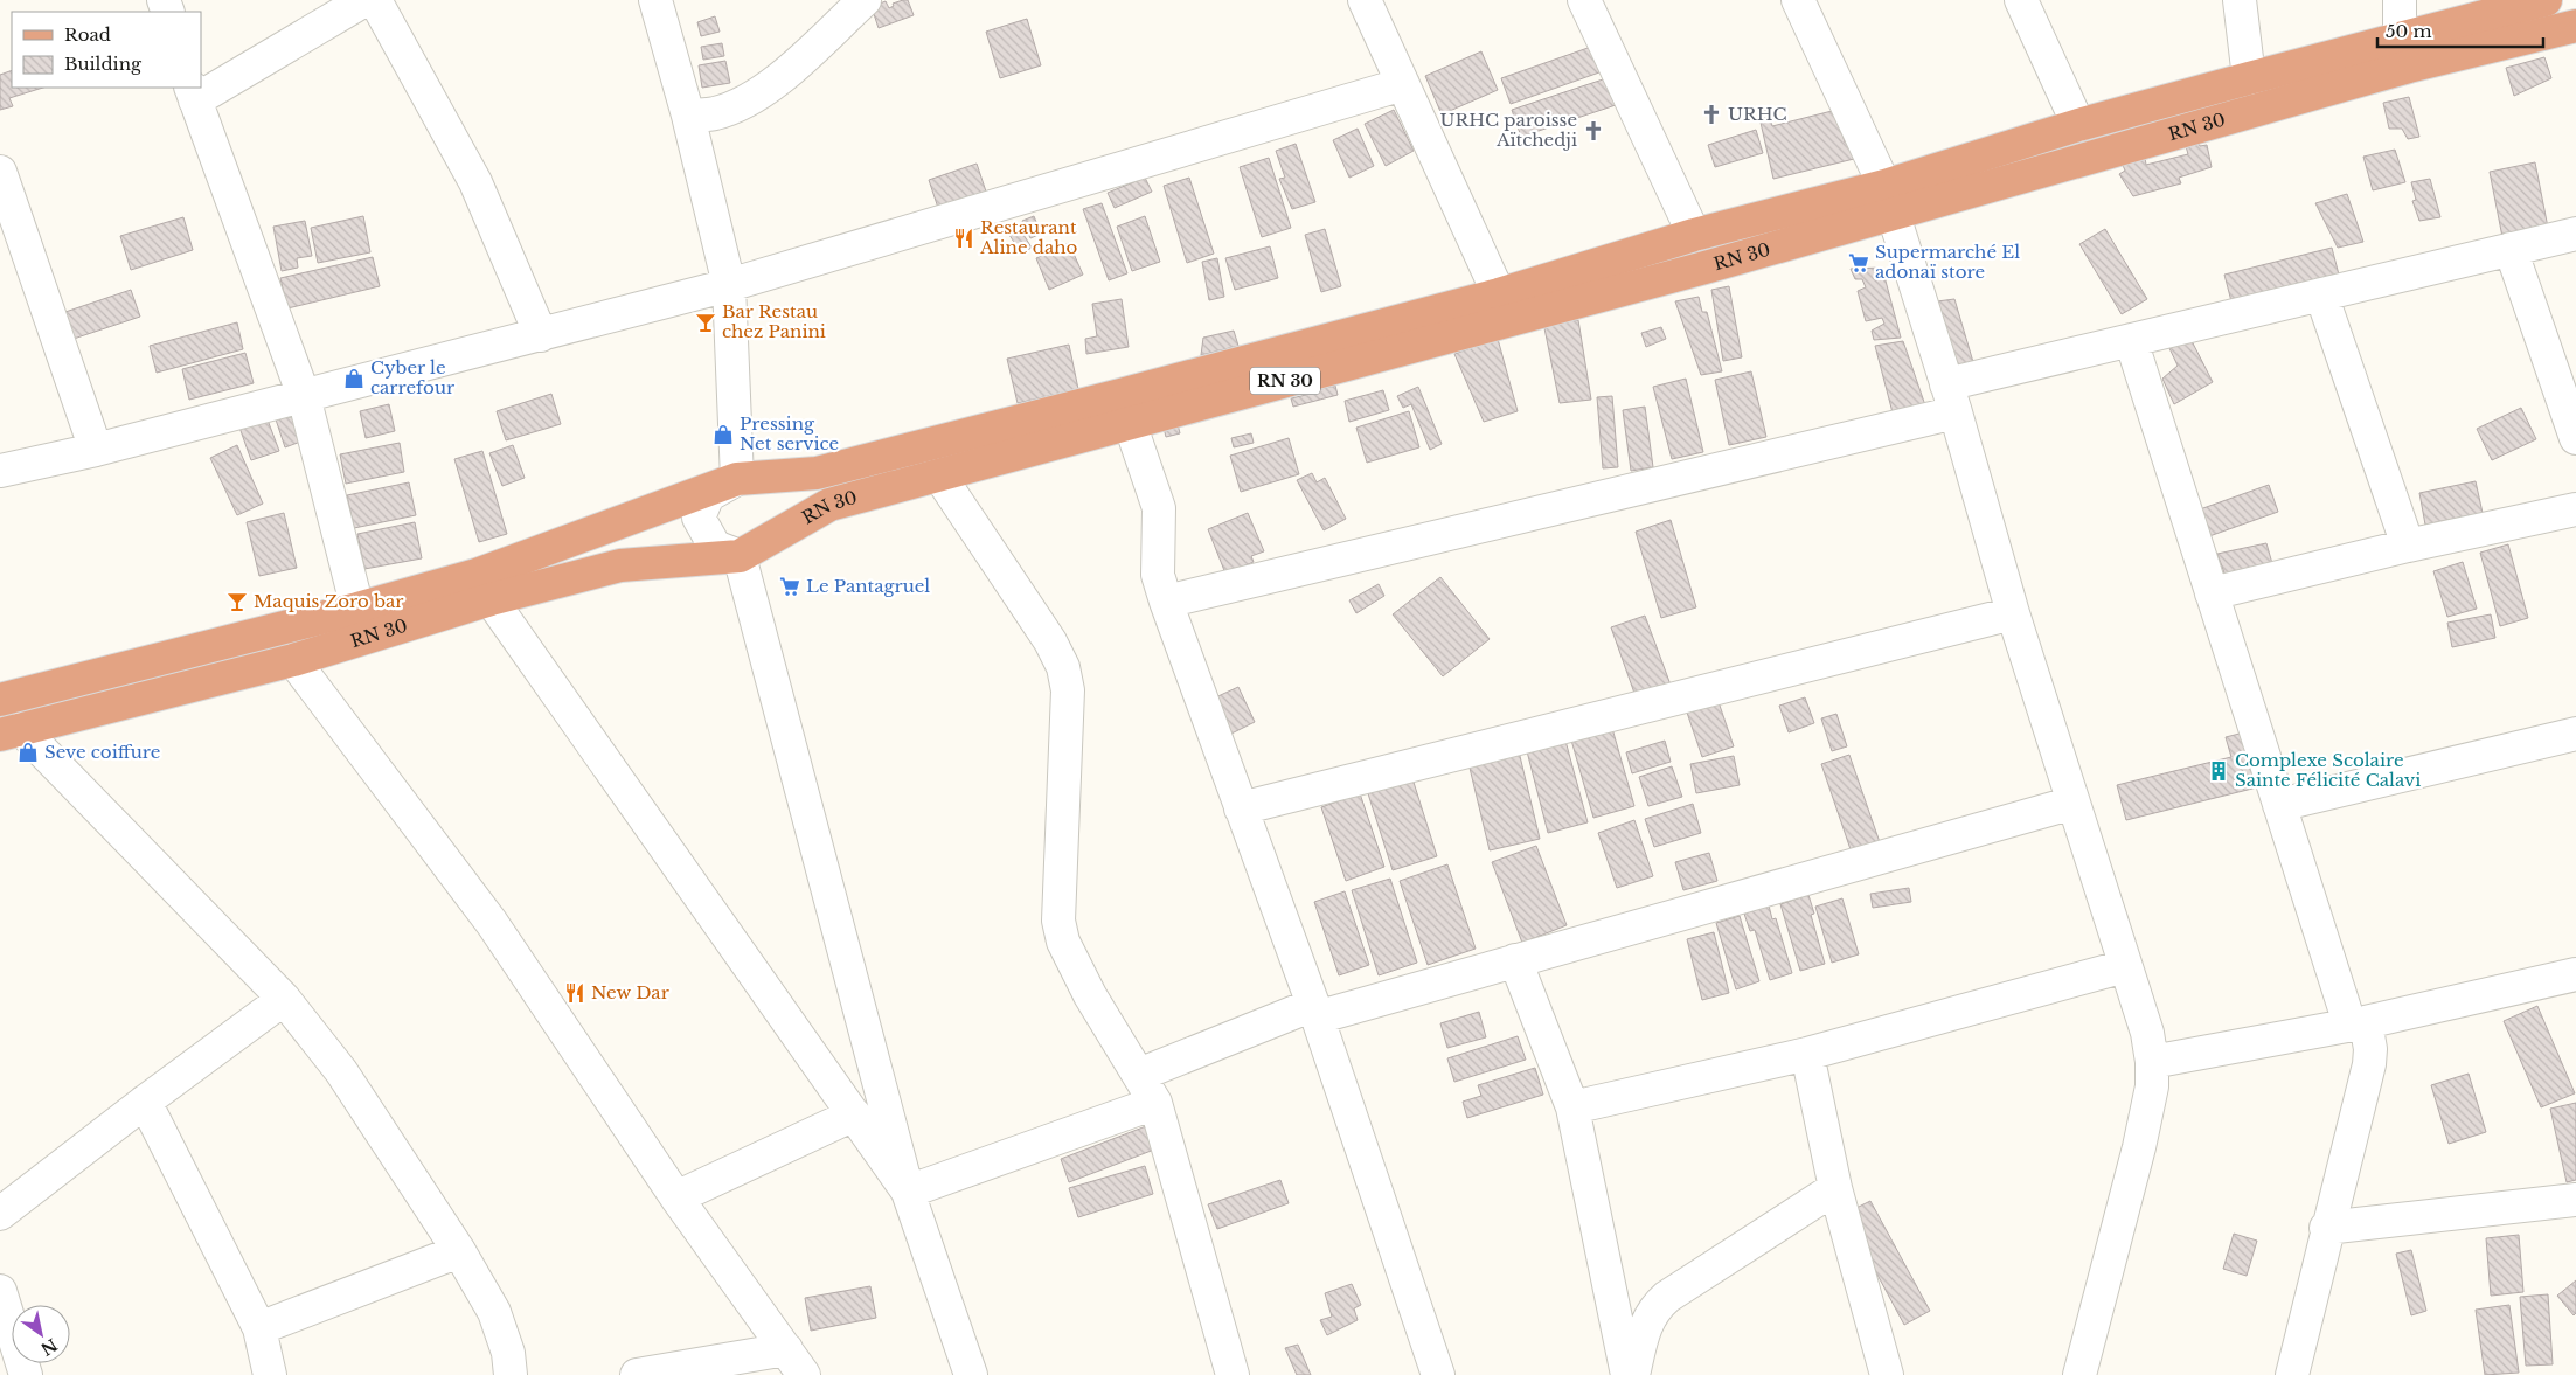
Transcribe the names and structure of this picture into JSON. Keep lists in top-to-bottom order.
{
  "streets": {
    "main road": ["RN 30"]
  },
  "places": {
    "church": ["URHC", "URHC paroisse Aïtchedji"],
    "restaurant": ["Restaurant Aline daho", "New Dar"],
    "supermarket": ["Supermarché El adonaï store", "Le Pantagruel"],
    "bar": ["Bar Restau chez Panini", "Maquis Zoro bar"],
    "shop": ["Cyber le carrefour", "Pressing Net service", "Seve coiffure"],
    "building": ["Complexe Scolaire Sainte Félicité Calavi"]
  },
  "legend": ["Road", "Building"],
  "scale_bar": "50 m",
  "north": "bottom right"
}
